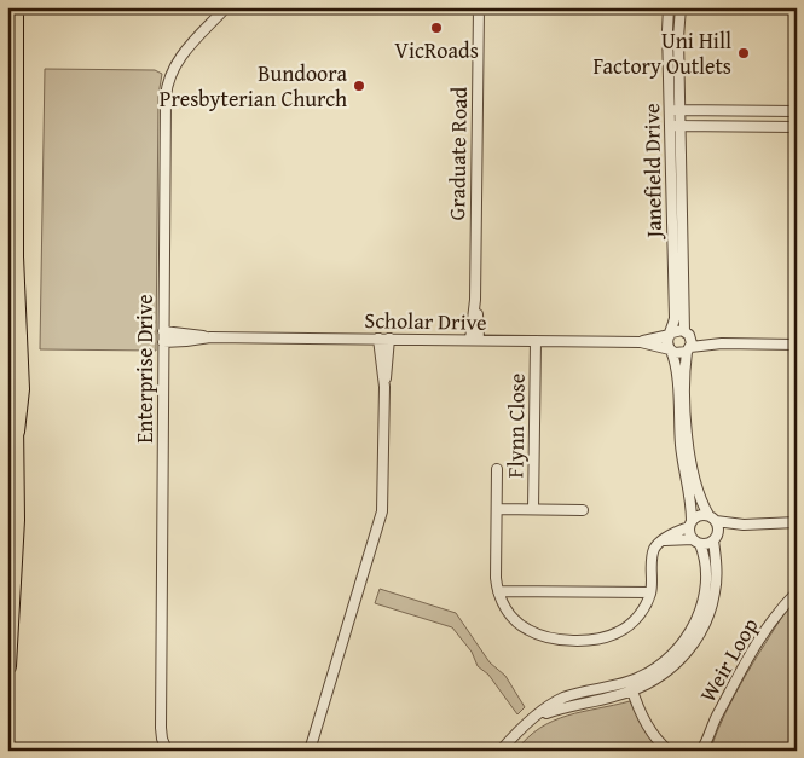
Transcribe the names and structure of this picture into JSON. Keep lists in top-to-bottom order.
{
  "streets": {
    "street": [
      "Graduate Road",
      "Janefield Drive",
      "Scholar Drive",
      "Enterprise Drive",
      "Flynn Close",
      "Weir Loop"
    ]
  },
  "crossings": [
    ["Graduate Road", "Scholar Drive"],
    ["Janefield Drive", "Scholar Drive"],
    ["Scholar Drive", "Enterprise Drive"],
    ["Scholar Drive", "Flynn Close"]
  ],
  "places": ["VicRoads", "Uni Hill Factory Outlets", "Bundoora Presbyterian Church"]
}
